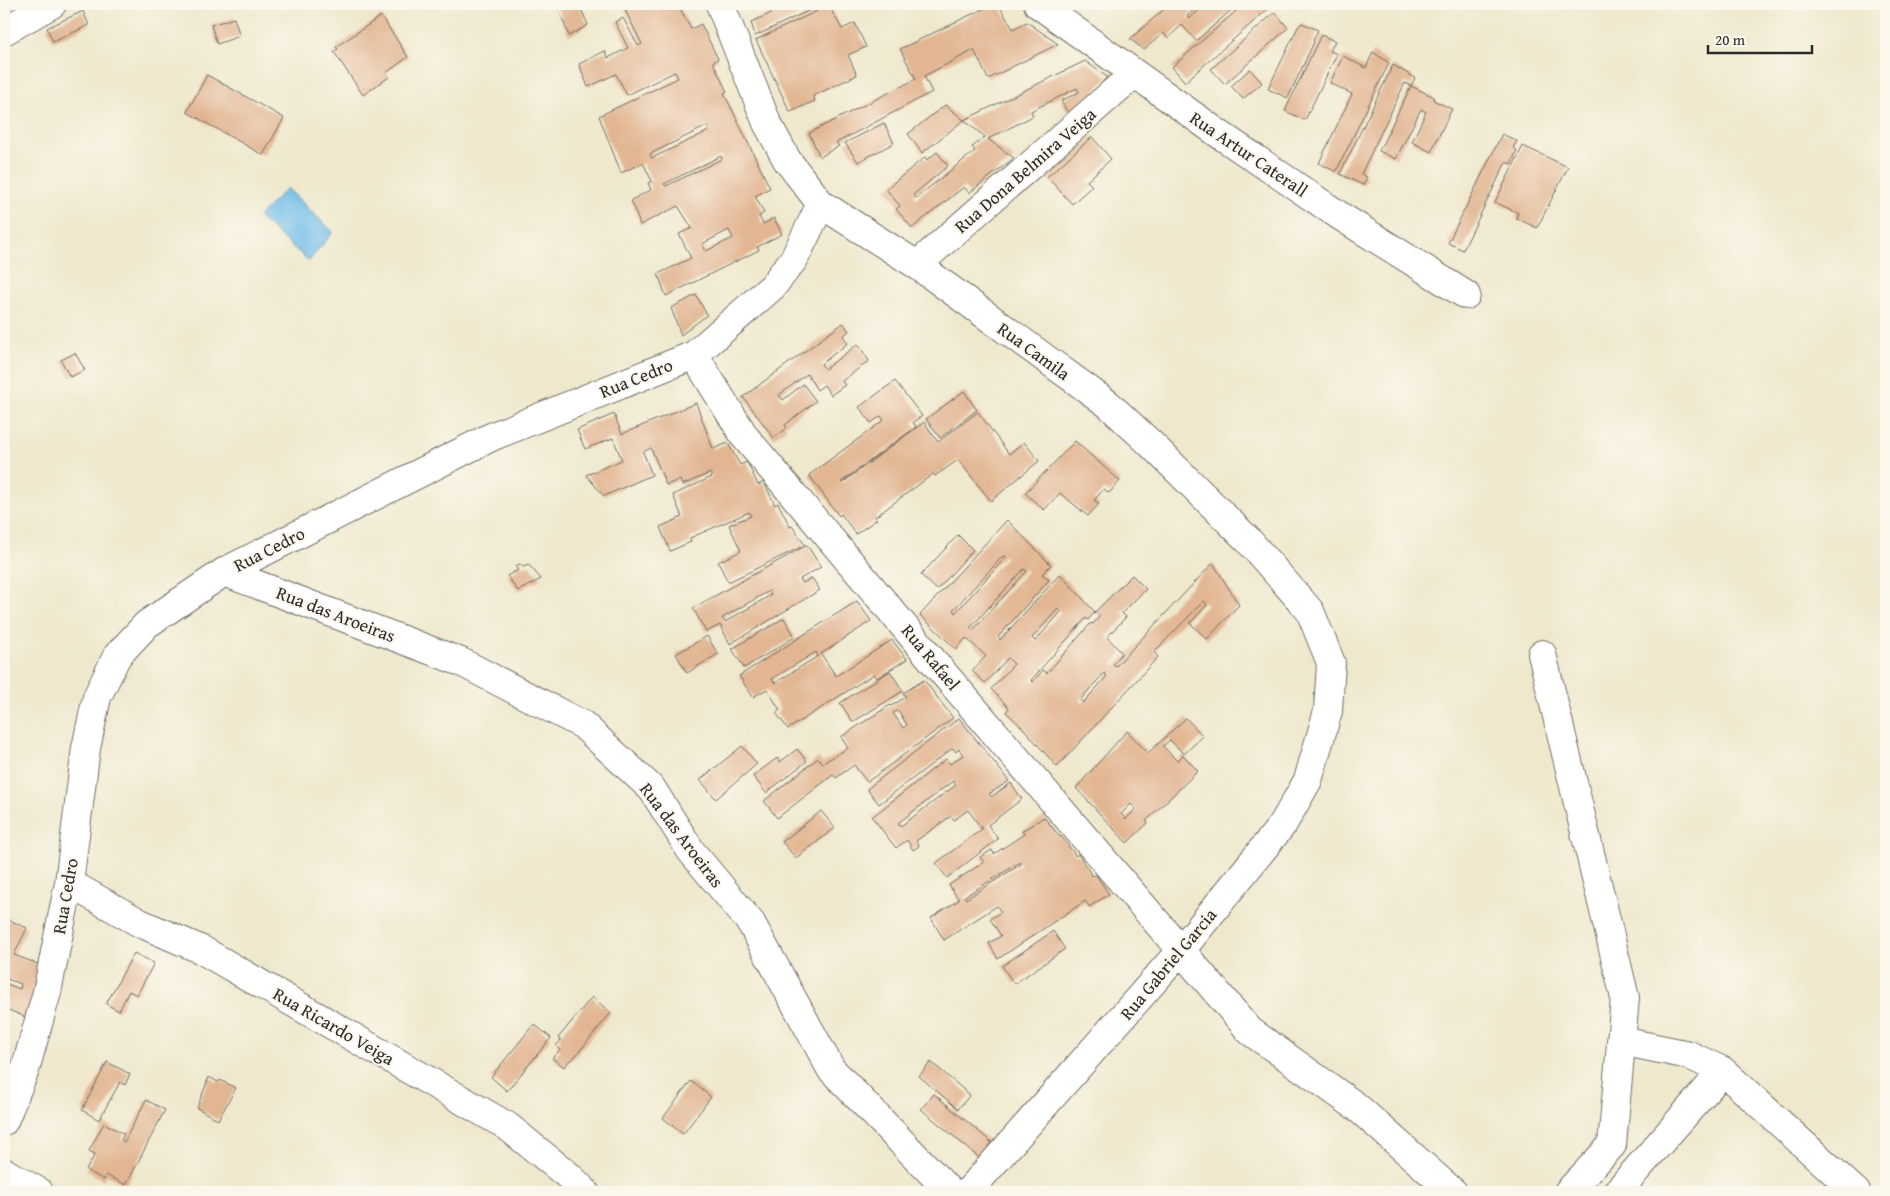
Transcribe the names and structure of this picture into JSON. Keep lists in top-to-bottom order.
{
  "streets": {
    "street": [
      "Rua Artur Caterall",
      "Rua Dona Belmira Veiga",
      "Rua Camila",
      "Rua Cedro",
      "Rua das Aroeiras",
      "Rua Rafael",
      "Rua Gabriel Garcia",
      "Rua Ricardo Veiga"
    ]
  },
  "crossings": [
    ["Rua Artur Caterall", "Rua Dona Belmira Veiga"],
    ["Rua Dona Belmira Veiga", "Rua Camila"],
    ["Rua Camila", "Rua Cedro"],
    ["Rua Camila", "Rua Gabriel Garcia"],
    ["Rua Cedro", "Rua das Aroeiras"],
    ["Rua Cedro", "Rua Rafael"],
    ["Rua Cedro", "Rua Ricardo Veiga"],
    ["Rua Rafael", "Rua Gabriel Garcia"]
  ],
  "scale_bar": "20 m"
}
